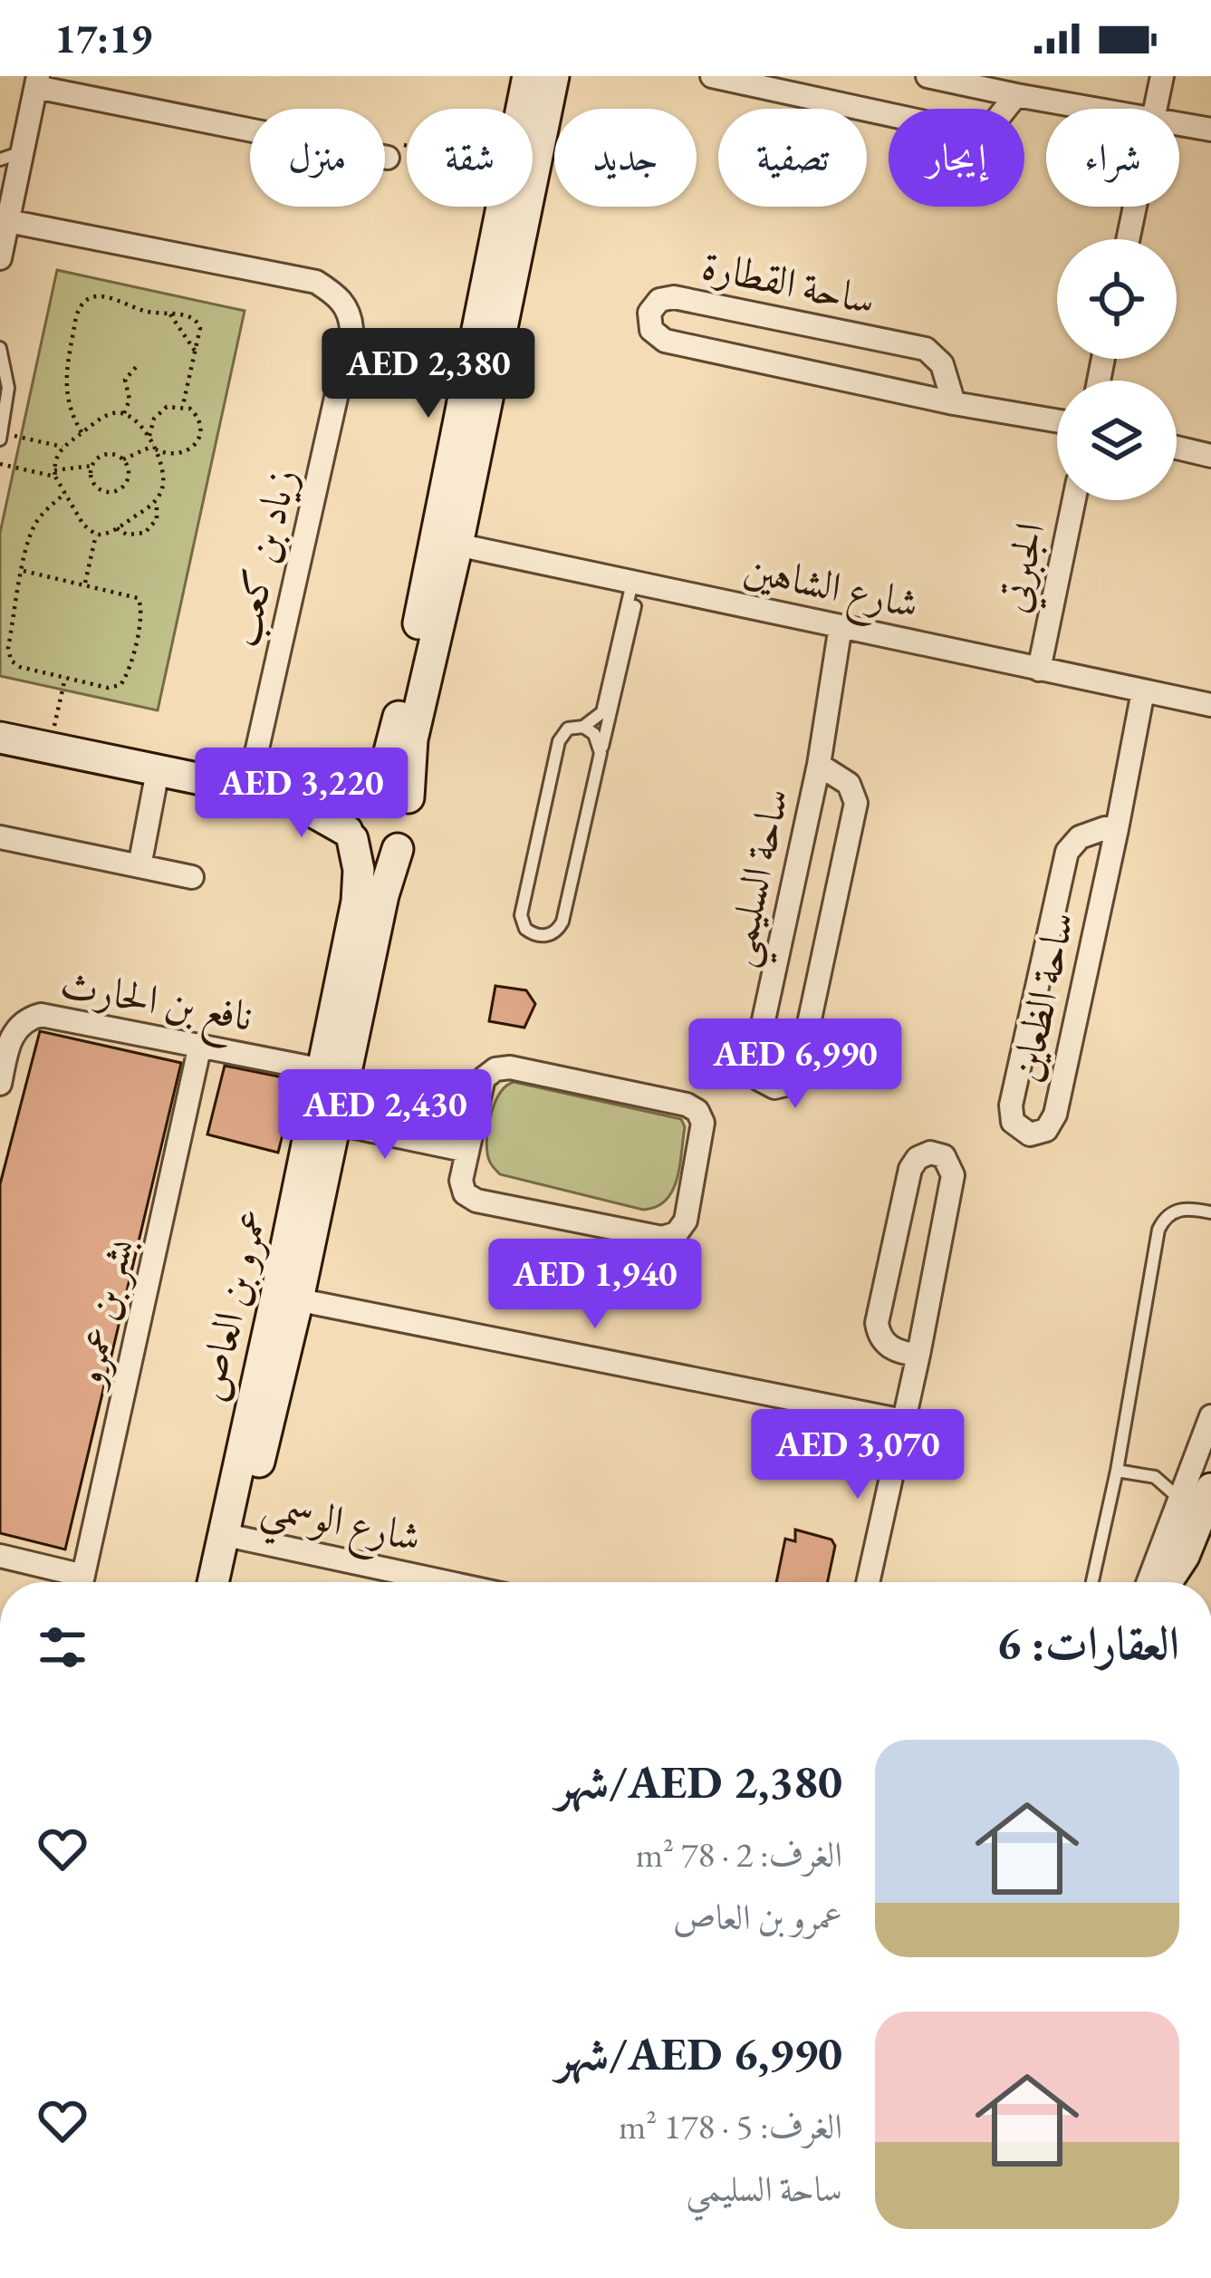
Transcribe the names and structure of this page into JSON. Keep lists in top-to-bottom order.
{
  "streets": {
    "street": [
      "ساحة القطارة",
      "زياد بن كعب",
      "الجبرتي",
      "شارع الشاهين",
      "ساحة السليمي",
      "ساحة الظعاين",
      "نافع بن الحارث",
      "عمرو بن العاص",
      "بشر بن عمرو",
      "شارع الوسمي"
    ]
  },
  "crossings": [
    ["الجبرتي", "شارع الشاهين"],
    ["شارع الشاهين", "ساحة السليمي"],
    ["شارع الشاهين", "ساحة الظعاين"],
    ["نافع بن الحارث", "عمرو بن العاص"],
    ["نافع بن الحارث", "بشر بن عمرو"],
    ["عمرو بن العاص", "شارع الوسمي"]
  ],
  "page": {
    "status": "17:19",
    "chip": [
      "شراء",
      "إيجار",
      "تصفية",
      "جديد",
      "شقة",
      "منزل"
    ],
    "price": [
      "AED 2,380",
      "AED 3,220",
      "AED 6,990",
      "AED 2,430",
      "AED 1,940",
      "AED 3,070"
    ],
    "heading": "العقارات: 6",
    "list": [
      {
        "name": "AED 2,380/شهر",
        "note": "الغرف: 2 · 78 m² · عمرو بن العاص"
      },
      {
        "name": "AED 6,990/شهر",
        "note": "الغرف: 5 · 178 m² · ساحة السليمي"
      }
    ]
  }
}
